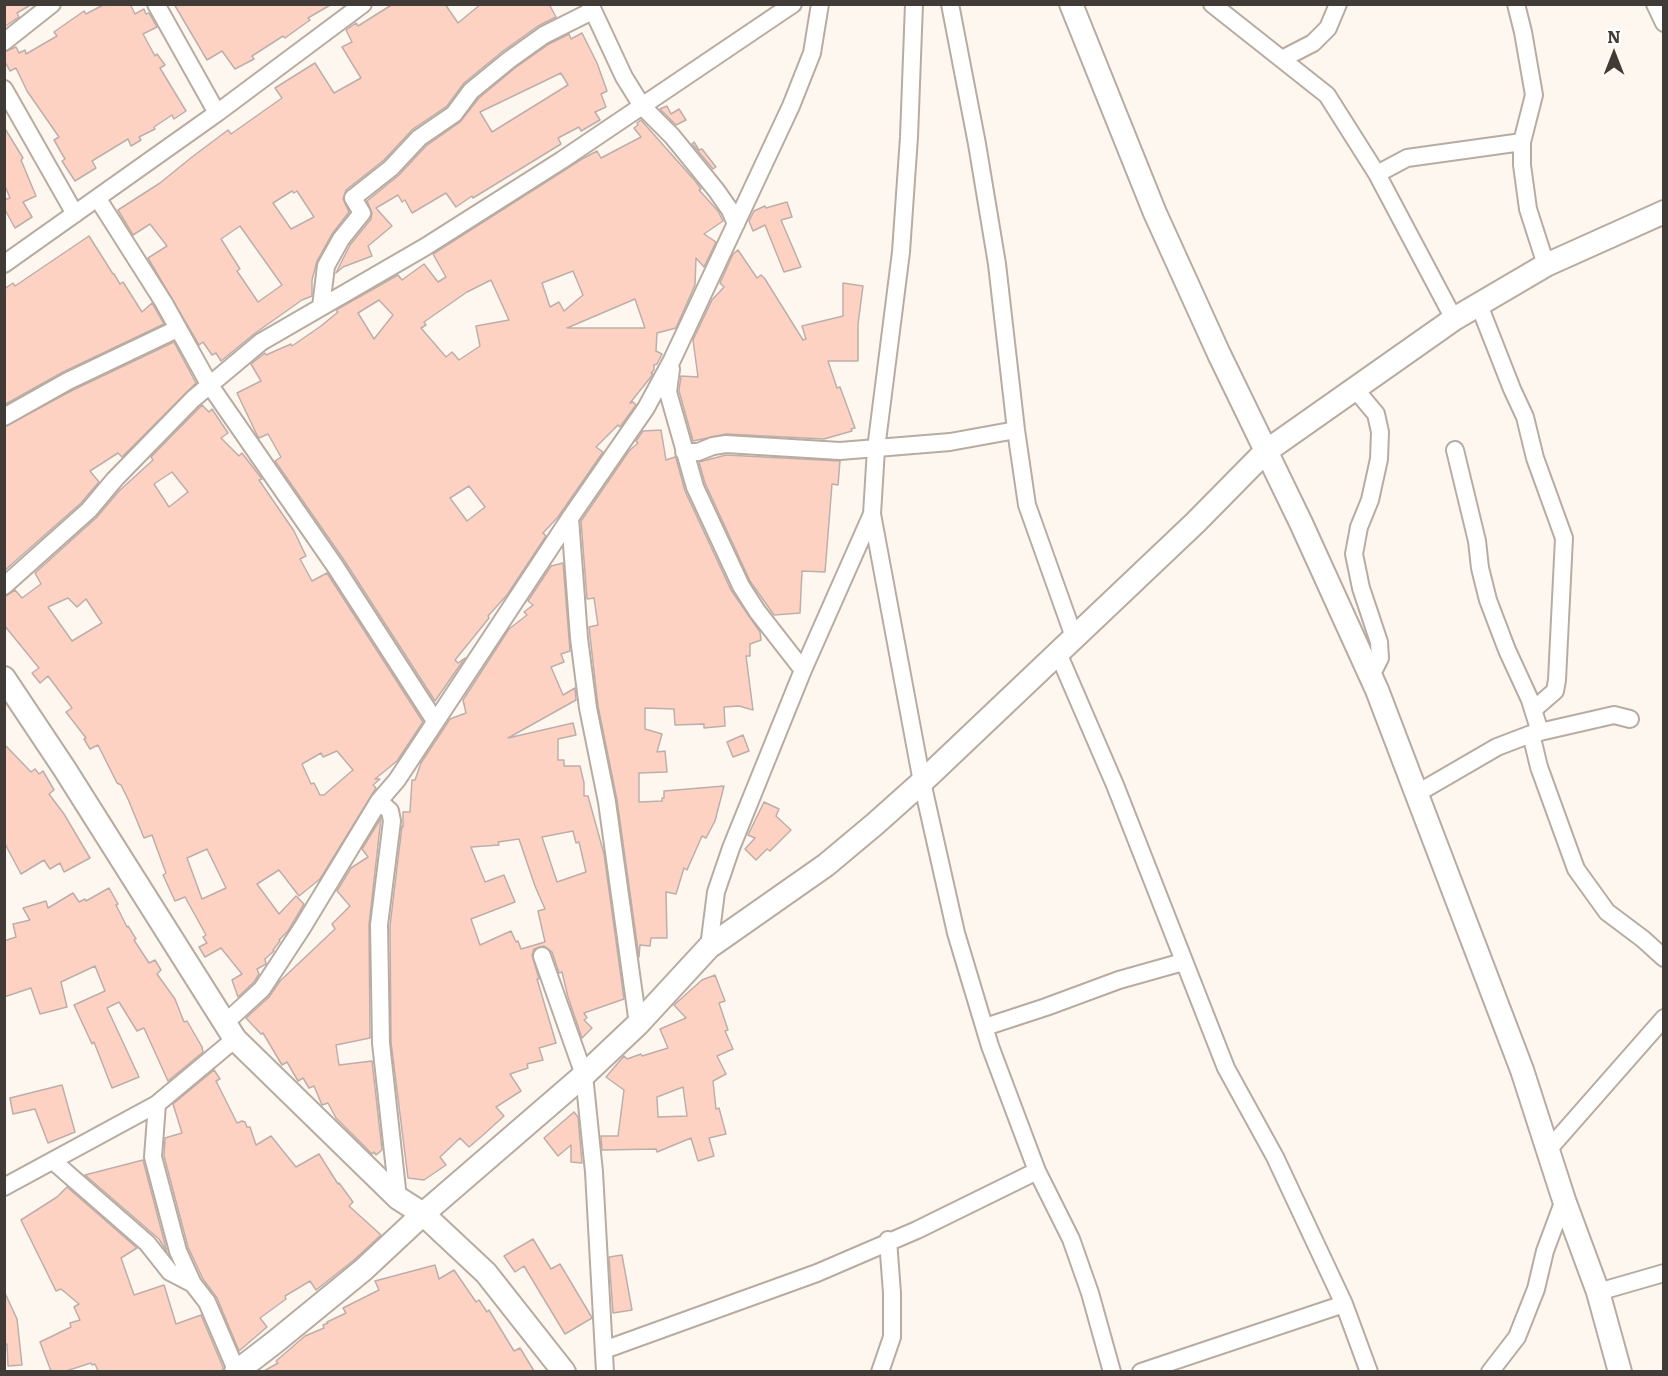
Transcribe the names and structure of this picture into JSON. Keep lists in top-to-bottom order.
{
  "north": "top"
}
